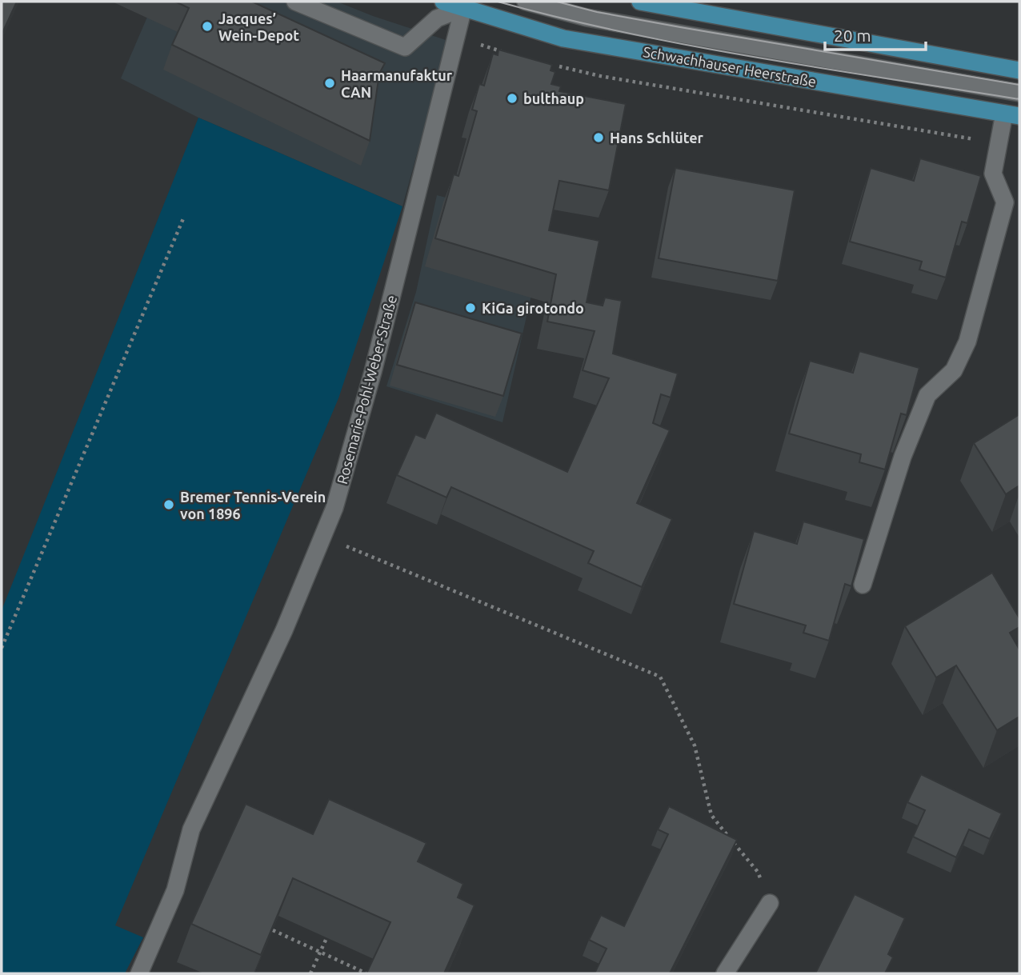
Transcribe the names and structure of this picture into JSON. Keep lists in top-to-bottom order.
{
  "streets": {
    "main road": ["Schwachhauser Heerstraße"],
    "street": ["Rosemarie-Pohl-Weber-Straße"]
  },
  "crossings": [
    ["Schwachhauser Heerstraße", "Rosemarie-Pohl-Weber-Straße"]
  ],
  "places": [
    "Jacques’ Wein-Depot",
    "Haarmanufaktur CAN",
    "bulthaup",
    "Hans Schlüter",
    "KiGa girotondo",
    "Bremer Tennis-Verein von 1896"
  ],
  "scale_bar": "20 m"
}
